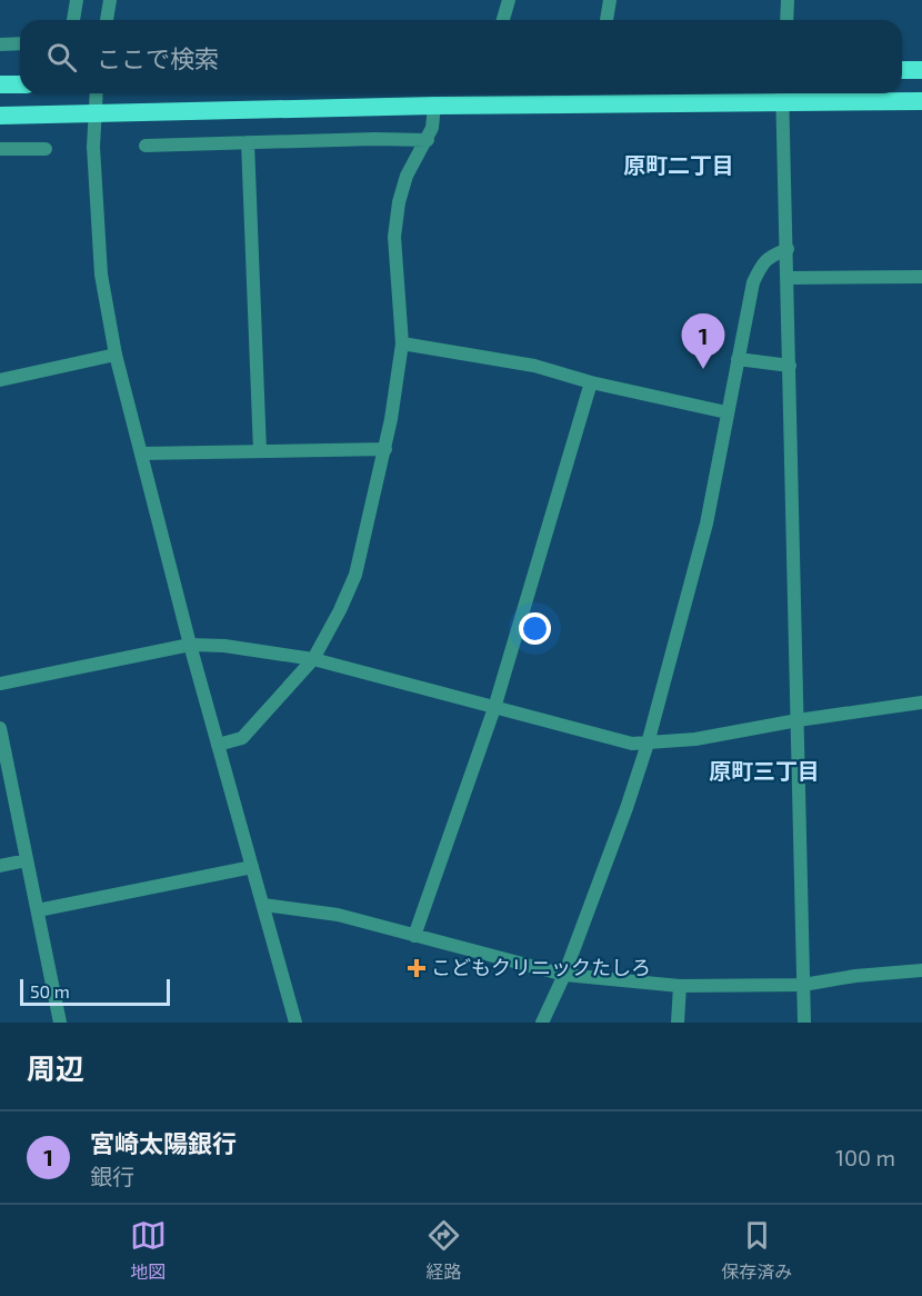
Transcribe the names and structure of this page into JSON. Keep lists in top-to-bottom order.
{
  "districts": ["原町二丁目", "原町三丁目"],
  "places": {
    "health": ["こどもクリニックたしろ"]
  },
  "scale_bar": "50 m",
  "page": {
    "search": "ここで検索",
    "pins": "1",
    "scale": "50 m",
    "heading": "周辺",
    "list": [
      {
        "mark": "1",
        "name": "宮崎太陽銀行",
        "note": "銀行",
        "value": "100 m"
      }
    ],
    "nav": ["地図", "経路", "保存済み"]
  }
}
